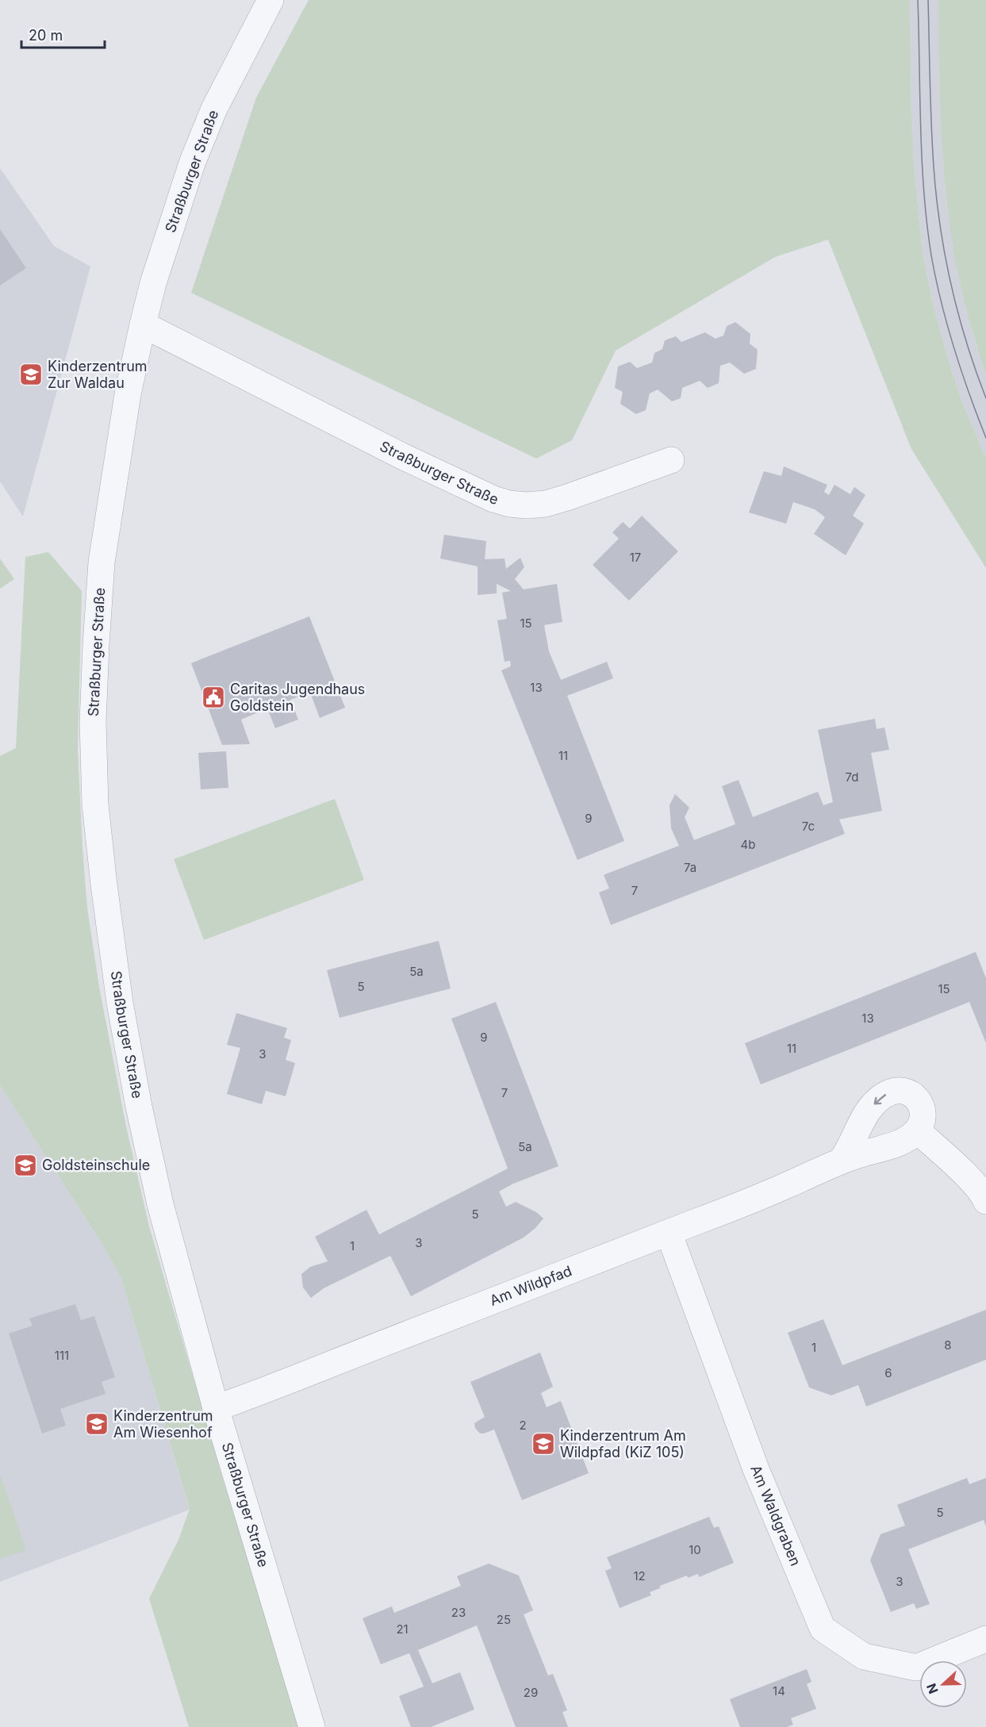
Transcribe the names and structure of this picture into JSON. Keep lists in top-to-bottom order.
{
  "streets": {
    "street": ["Straßburger Straße", "Am Wildpfad", "Am Waldgraben"]
  },
  "crossings": [
    ["Straßburger Straße", "Am Wildpfad"],
    ["Am Wildpfad", "Am Waldgraben"]
  ],
  "places": {
    "school or university": [
      "Kinderzentrum Zur Waldau",
      "Goldsteinschule",
      "Kinderzentrum Am Wiesenhof",
      "Kinderzentrum Am Wildpfad (KiZ 105)"
    ],
    "public building": ["Caritas Jugendhaus Goldstein"]
  },
  "house_numbers": [
    "17",
    "15",
    "13",
    "11",
    "7d",
    "9",
    "7c",
    "4b",
    "7a",
    "7",
    "5a",
    "5",
    "15",
    "13",
    "9",
    "11",
    "3",
    "7",
    "5a",
    "5",
    "3",
    "1",
    "8",
    "1",
    "111",
    "6",
    "2",
    "5",
    "10",
    "12",
    "3",
    "23",
    "25",
    "21",
    "14",
    "29"
  ],
  "scale_bar": "20 m",
  "north": "left"
}
